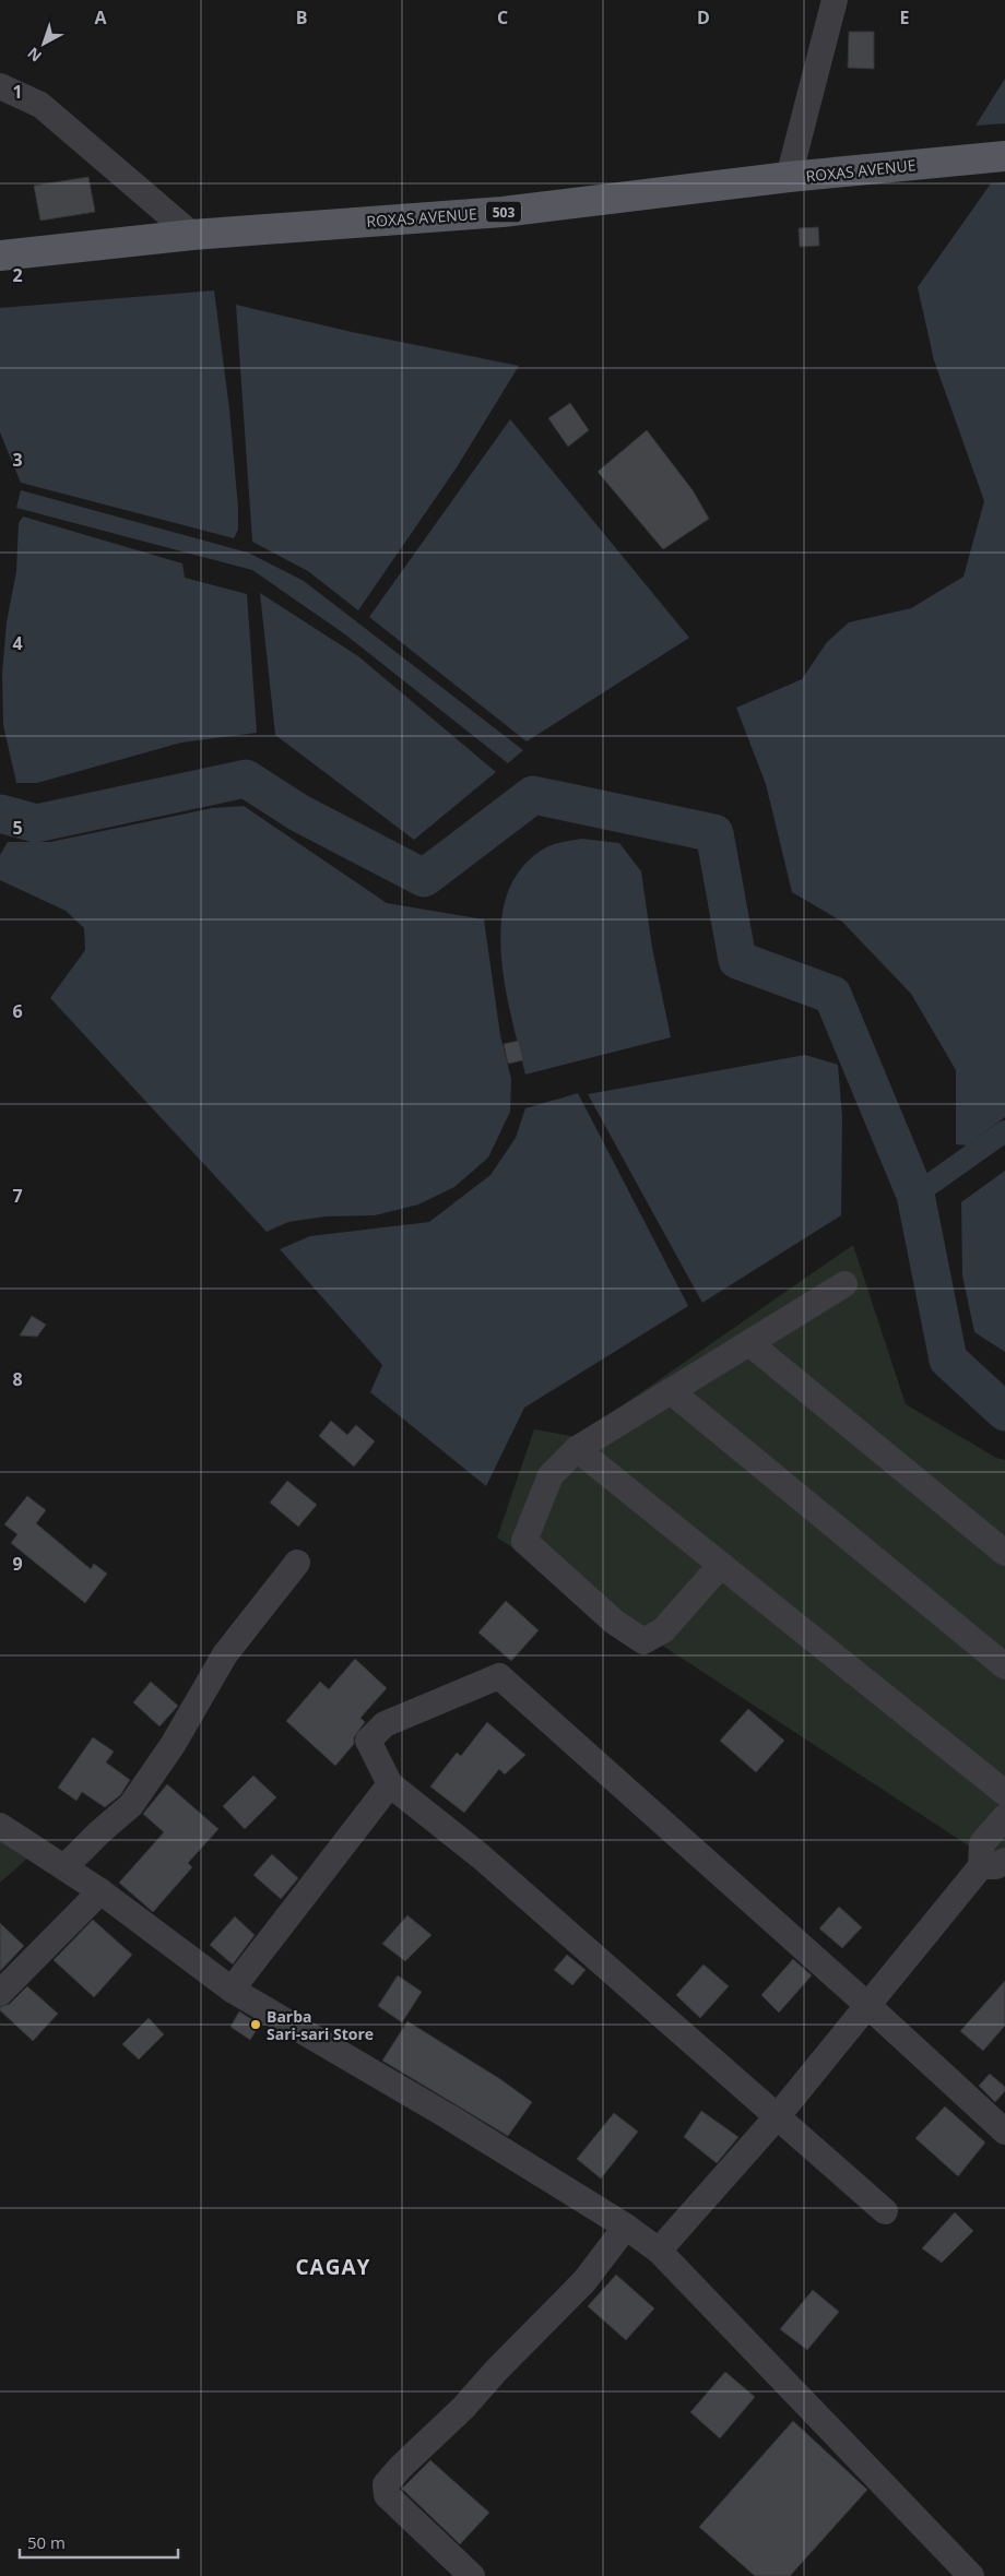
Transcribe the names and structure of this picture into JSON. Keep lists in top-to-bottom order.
{
  "streets": {
    "main road": ["ROXAS AVENUE", "503"]
  },
  "districts": ["CAGAY"],
  "places": ["Barba Sari-sari Store"],
  "scale_bar": "50 m",
  "north": "bottom left",
  "grid": {
    "columns": [
      "A",
      "B",
      "C",
      "D",
      "E"
    ],
    "rows": [
      "1",
      "2",
      "3",
      "4",
      "5",
      "6",
      "7",
      "8",
      "9"
    ]
  }
}
